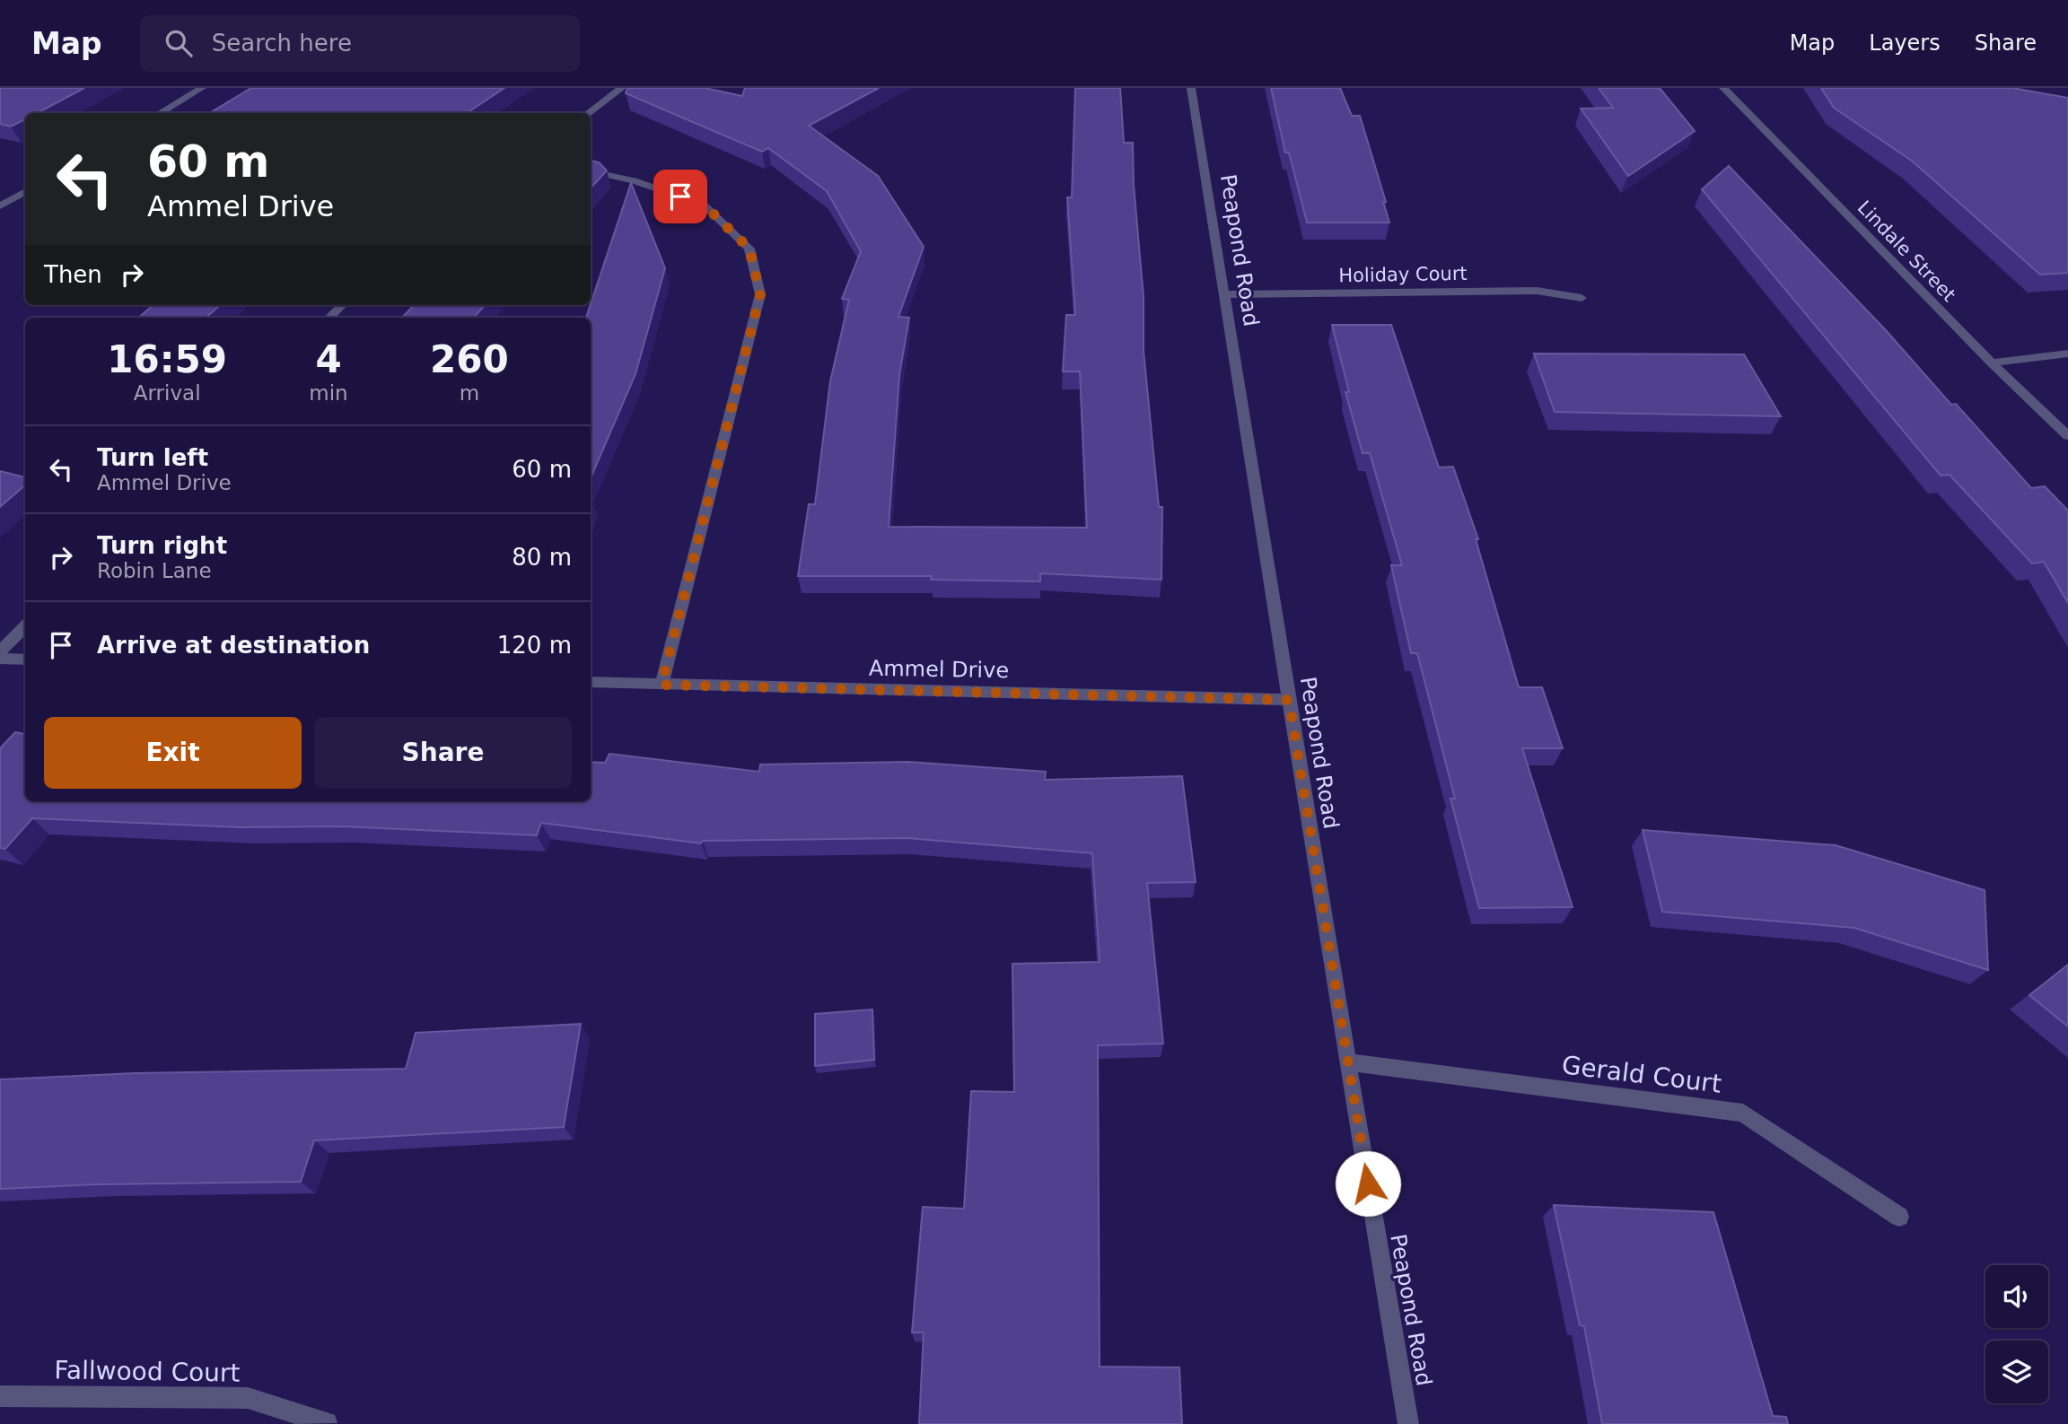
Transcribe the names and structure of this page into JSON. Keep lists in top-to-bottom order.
{
  "streets": {
    "street": [
      "Peapond Road",
      "Lindale Street",
      "Holiday Court",
      "Ammel Drive",
      "Gerald Court",
      "Fallwood Court"
    ]
  },
  "crossings": [
    ["Peapond Road", "Holiday Court"],
    ["Peapond Road", "Ammel Drive"],
    ["Peapond Road", "Gerald Court"]
  ],
  "page": {
    "header": "Map",
    "search": "Search here",
    "nav": ["Map", "Layers", "Share"],
    "turn": ["60 m", "Ammel Drive"],
    "then": "Then",
    "eta": [
      "16:59",
      "Arrival",
      "4",
      "min",
      "260",
      "m"
    ],
    "list": [
      {
        "name": "Turn left",
        "note": "Ammel Drive",
        "value": "60 m"
      },
      {
        "name": "Turn right",
        "note": "Robin Lane",
        "value": "80 m"
      },
      {
        "name": "Arrive at destination",
        "value": "120 m"
      }
    ],
    "buttons": ["Exit", "Share"]
  }
}
